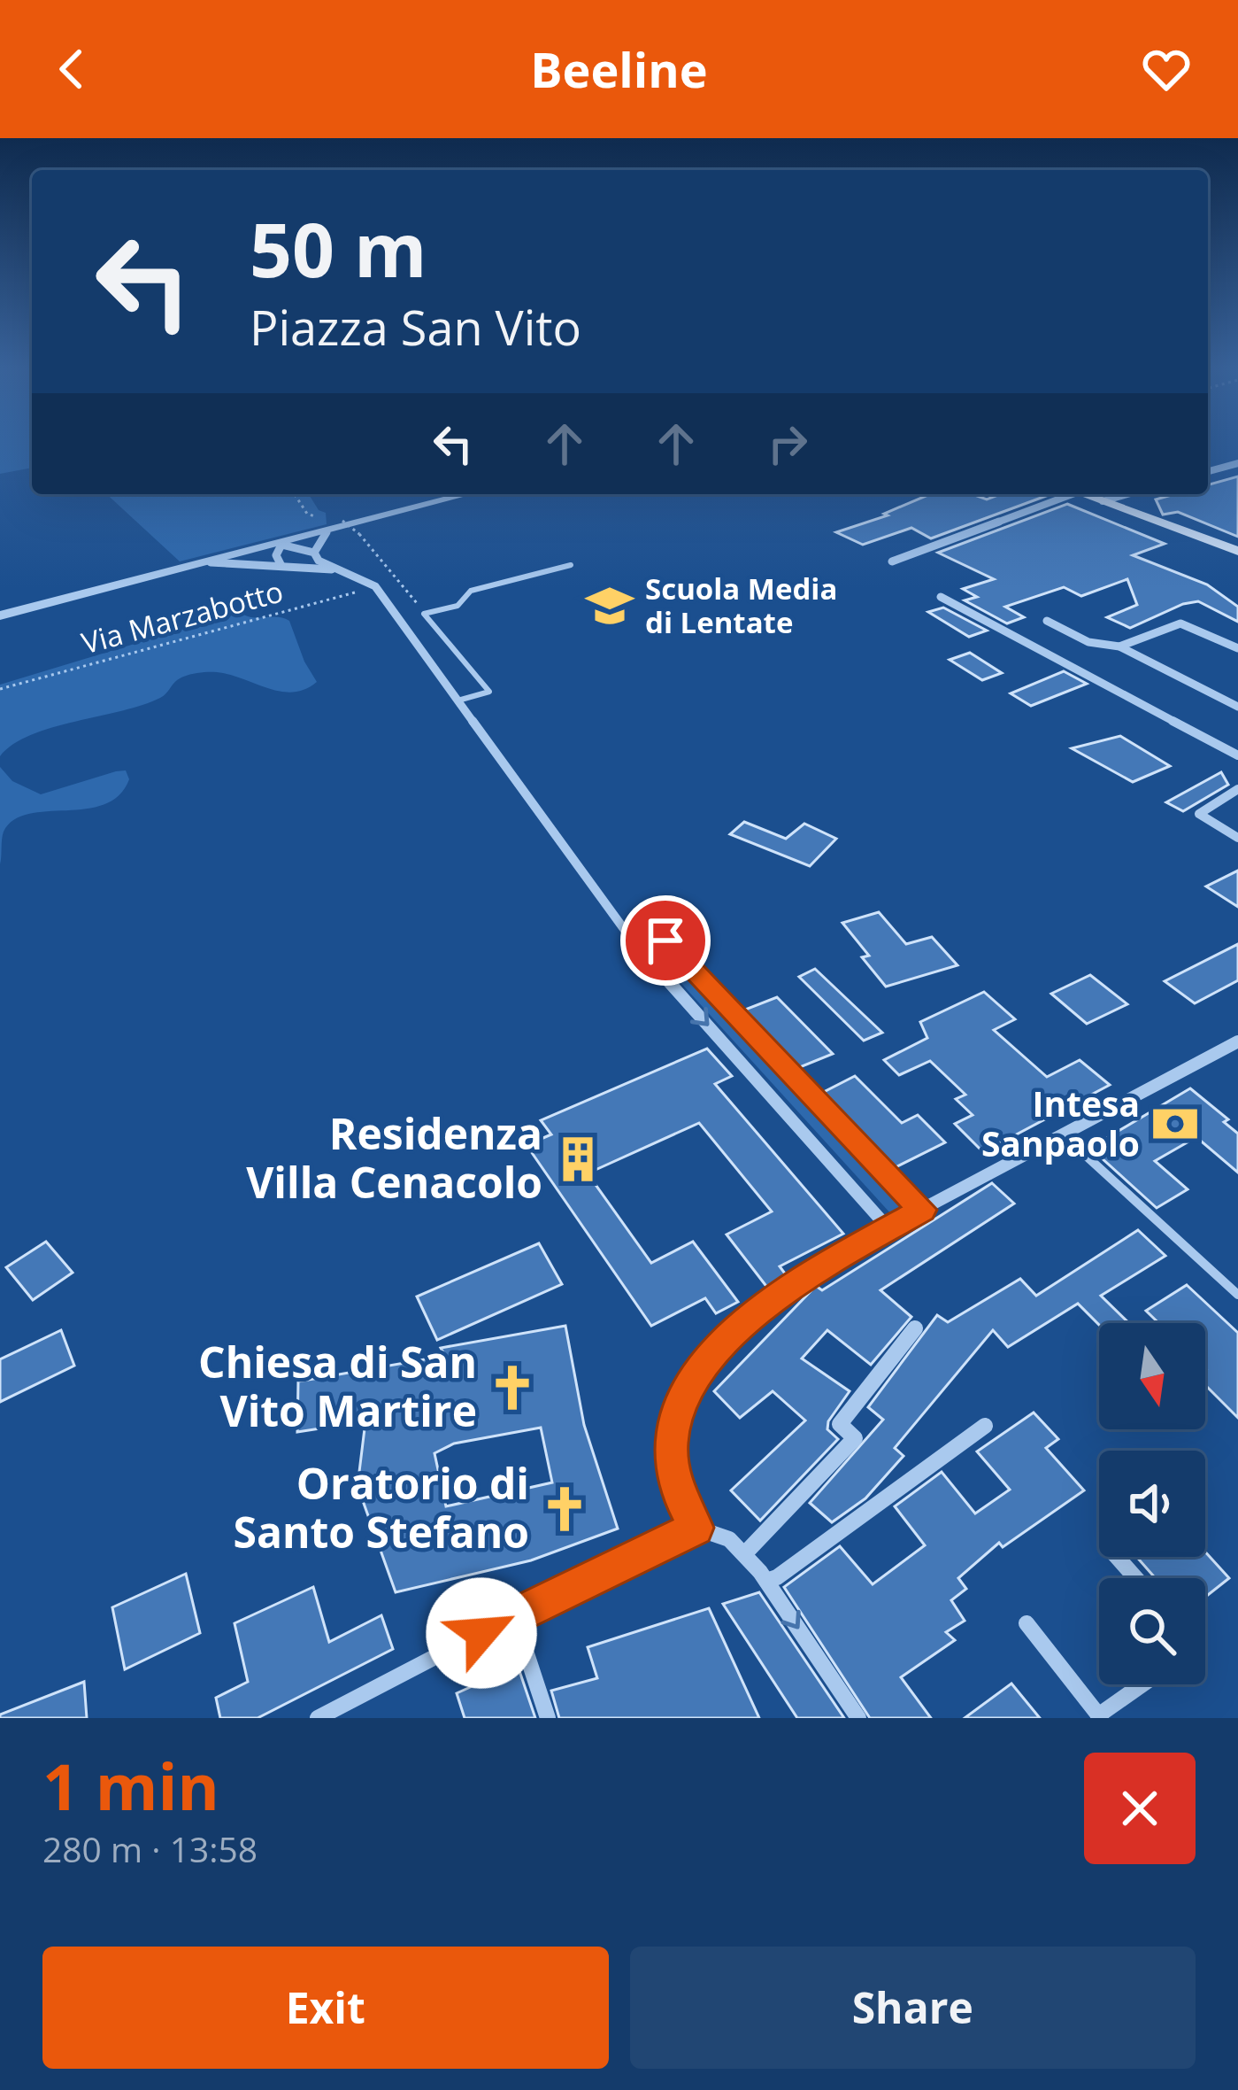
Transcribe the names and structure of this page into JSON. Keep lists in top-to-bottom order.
{
  "streets": {
    "path": ["Via Marzabotto"]
  },
  "places": {
    "school or university": ["Scuola Media di Lentate"],
    "bank": ["Intesa Sanpaolo"],
    "building": ["Residenza Villa Cenacolo"],
    "church": ["Chiesa di San Vito Martire", "Oratorio di Santo Stefano"]
  },
  "north": "bottom",
  "page": {
    "header": "Beeline",
    "turn": ["50 m", "Piazza San Vito"],
    "heading": ["1 min", "280 m · 13:58"],
    "buttons": ["Exit", "Share"]
  }
}
